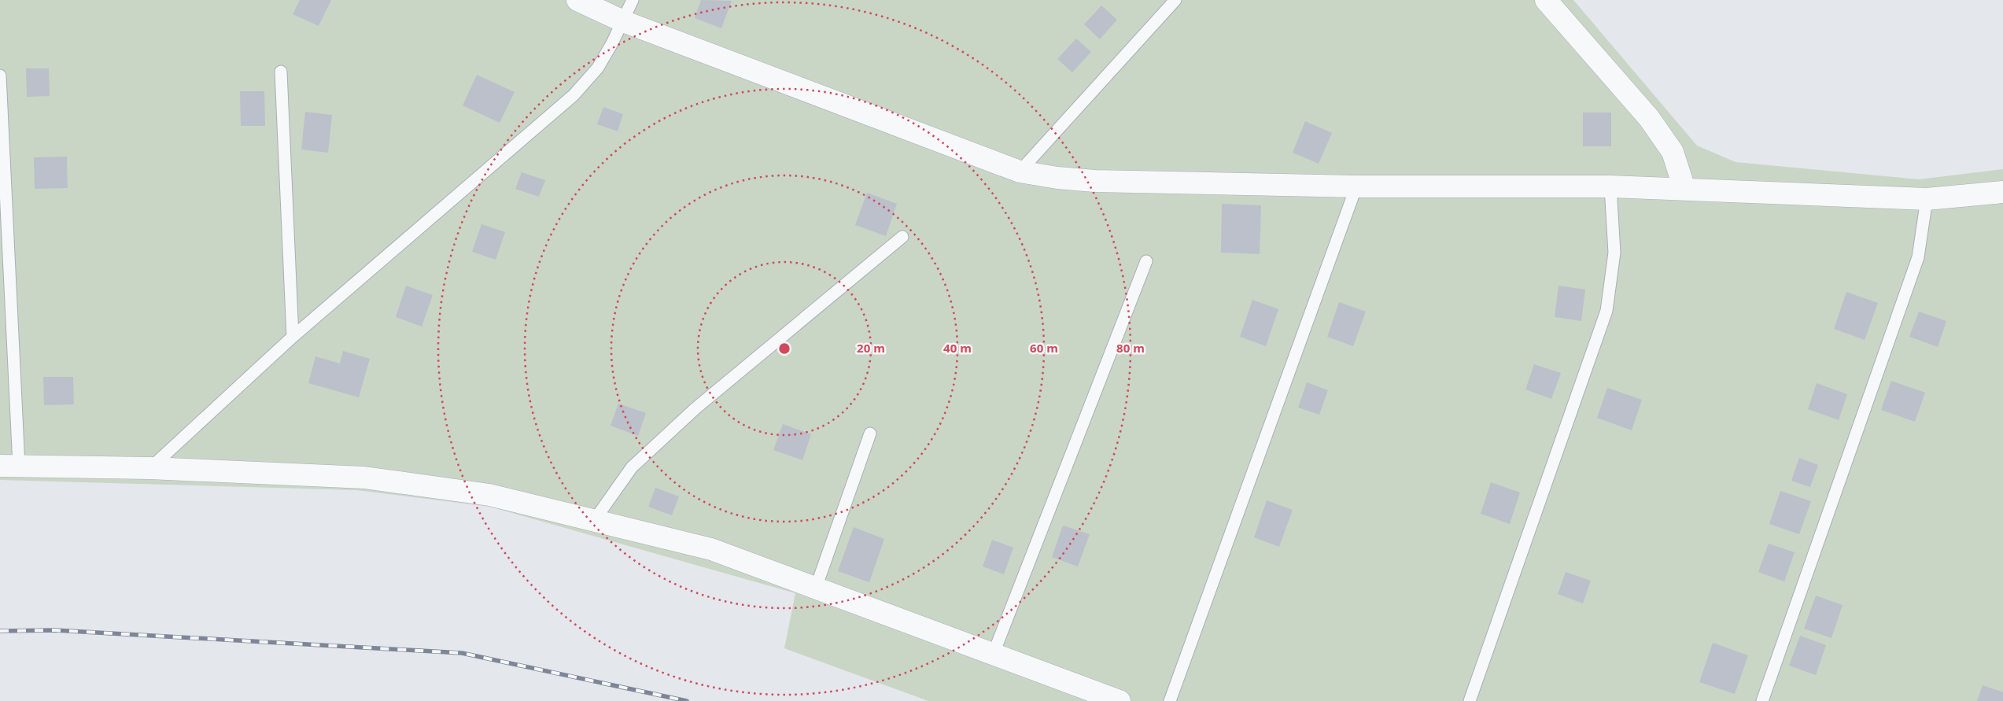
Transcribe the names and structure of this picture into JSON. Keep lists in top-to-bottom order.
{
  "rings": [
    "20 m",
    "40 m",
    "60 m",
    "80 m"
  ]
}
